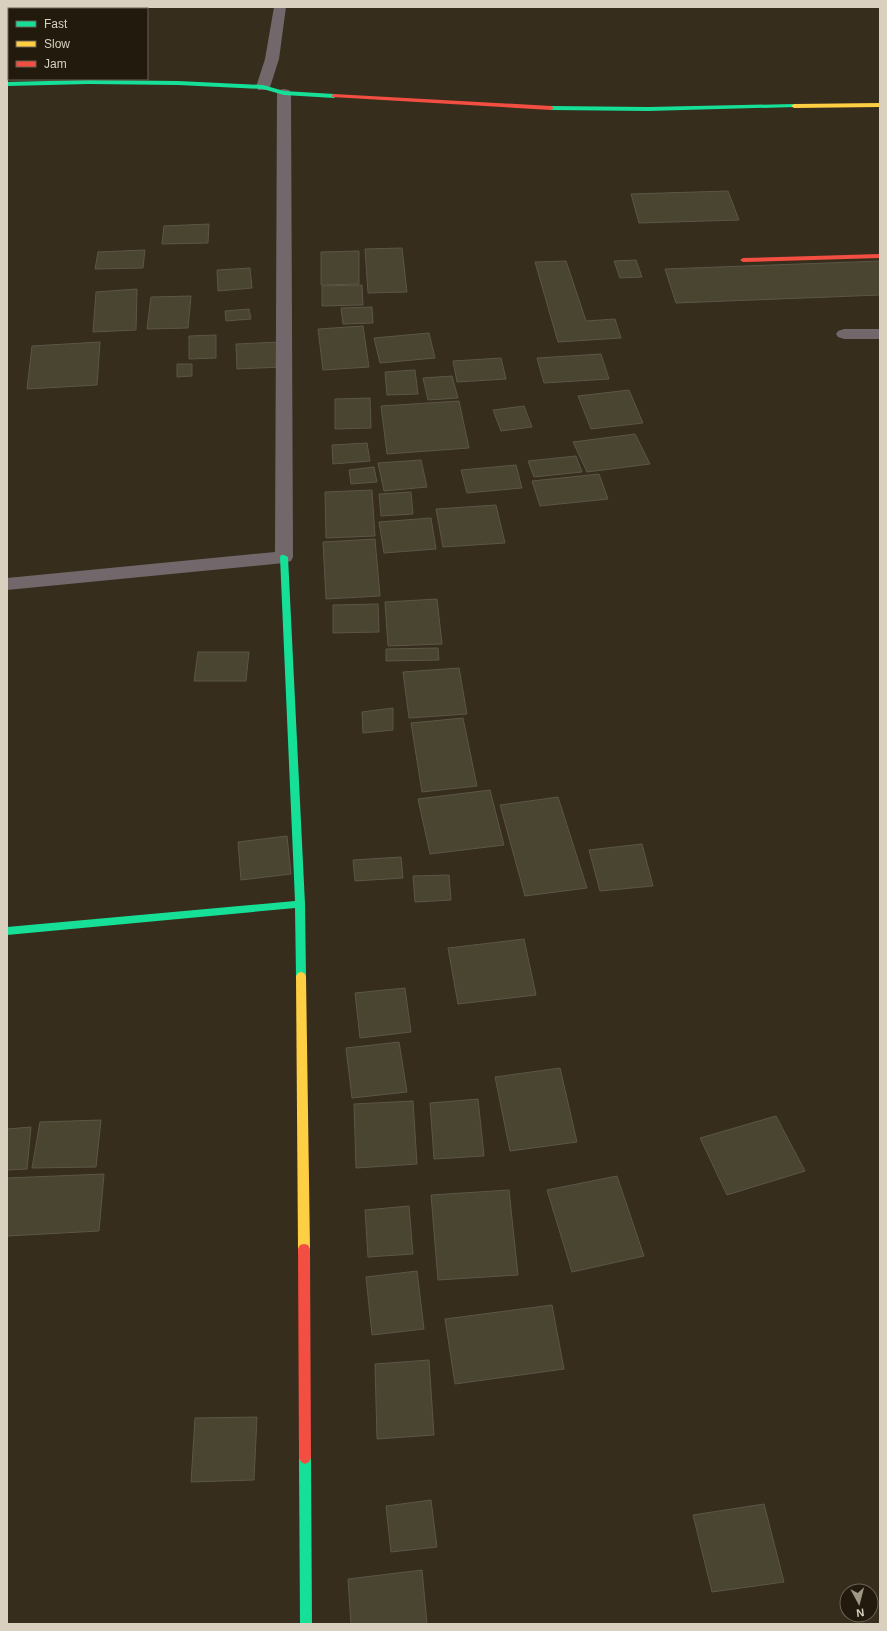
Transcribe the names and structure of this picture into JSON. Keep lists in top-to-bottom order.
{
  "legend": ["Fast", "Slow", "Jam"],
  "north": "bottom"
}
